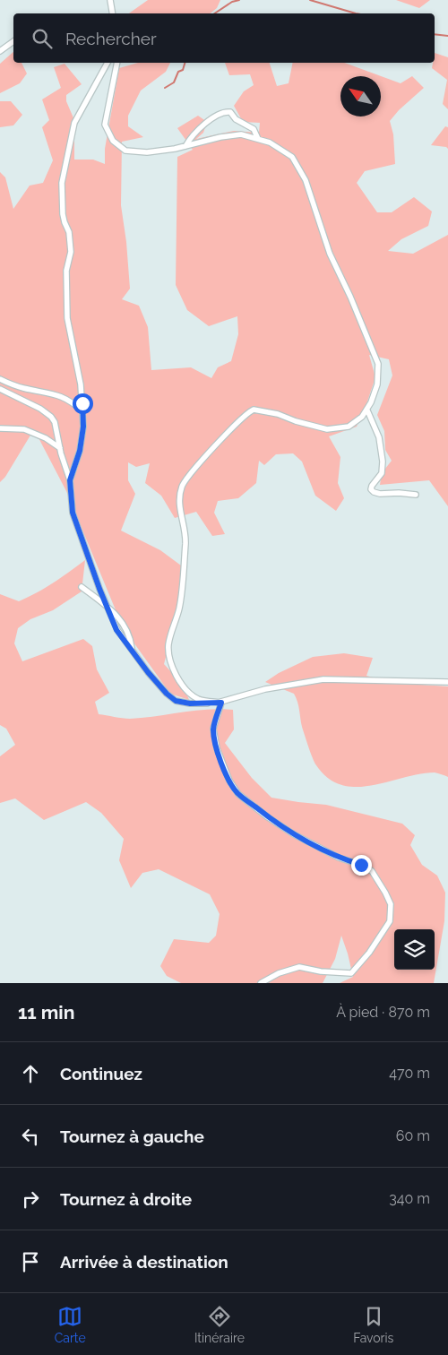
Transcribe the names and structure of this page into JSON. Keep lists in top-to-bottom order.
{
  "north": "top left",
  "page": {
    "search": "Rechercher",
    "heading": ["11 min", "À pied · 870 m"],
    "list": [
      ["Continuez", "470 m"],
      ["Tournez à gauche", "60 m"],
      ["Tournez à droite", "340 m"],
      "Arrivée à destination"
    ],
    "nav": ["Carte", "Itinéraire", "Favoris"]
  }
}
